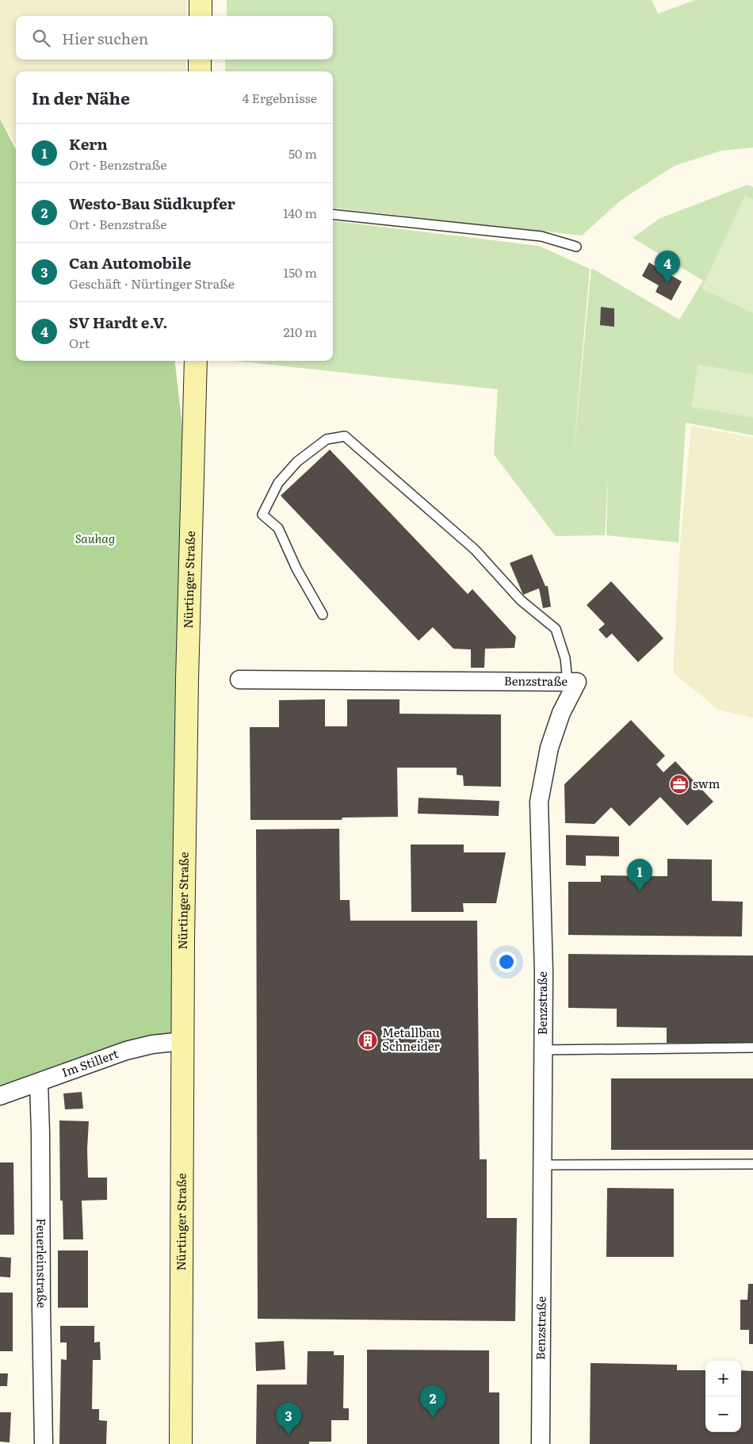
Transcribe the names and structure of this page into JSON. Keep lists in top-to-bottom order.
{
  "streets": {
    "main road": ["Nürtinger Straße"],
    "street": ["Benzstraße", "Im Stillert", "Feuerleinstraße"]
  },
  "crossings": [
    ["Nürtinger Straße", "Im Stillert"],
    ["Im Stillert", "Feuerleinstraße"]
  ],
  "parks": ["Sauhag"],
  "places": {
    "office": ["swm"],
    "building": ["Metallbau Schneider"]
  },
  "page": {
    "search": "Hier suchen",
    "heading": ["In der Nähe", "4 Ergebnisse"],
    "list": [
      {
        "mark": "1",
        "name": "Kern",
        "note": "Ort · Benzstraße",
        "value": "50 m"
      },
      {
        "mark": "2",
        "name": "Westo-Bau Südkupfer",
        "note": "Ort · Benzstraße",
        "value": "140 m"
      },
      {
        "mark": "3",
        "name": "Can Automobile",
        "note": "Geschäft · Nürtinger Straße",
        "value": "150 m"
      },
      {
        "mark": "4",
        "name": "SV Hardt e.V.",
        "note": "Ort",
        "value": "210 m"
      }
    ],
    "pins": [
      "4",
      "1",
      "2",
      "3"
    ],
    "map_buttons": ["+", "−"]
  }
}
